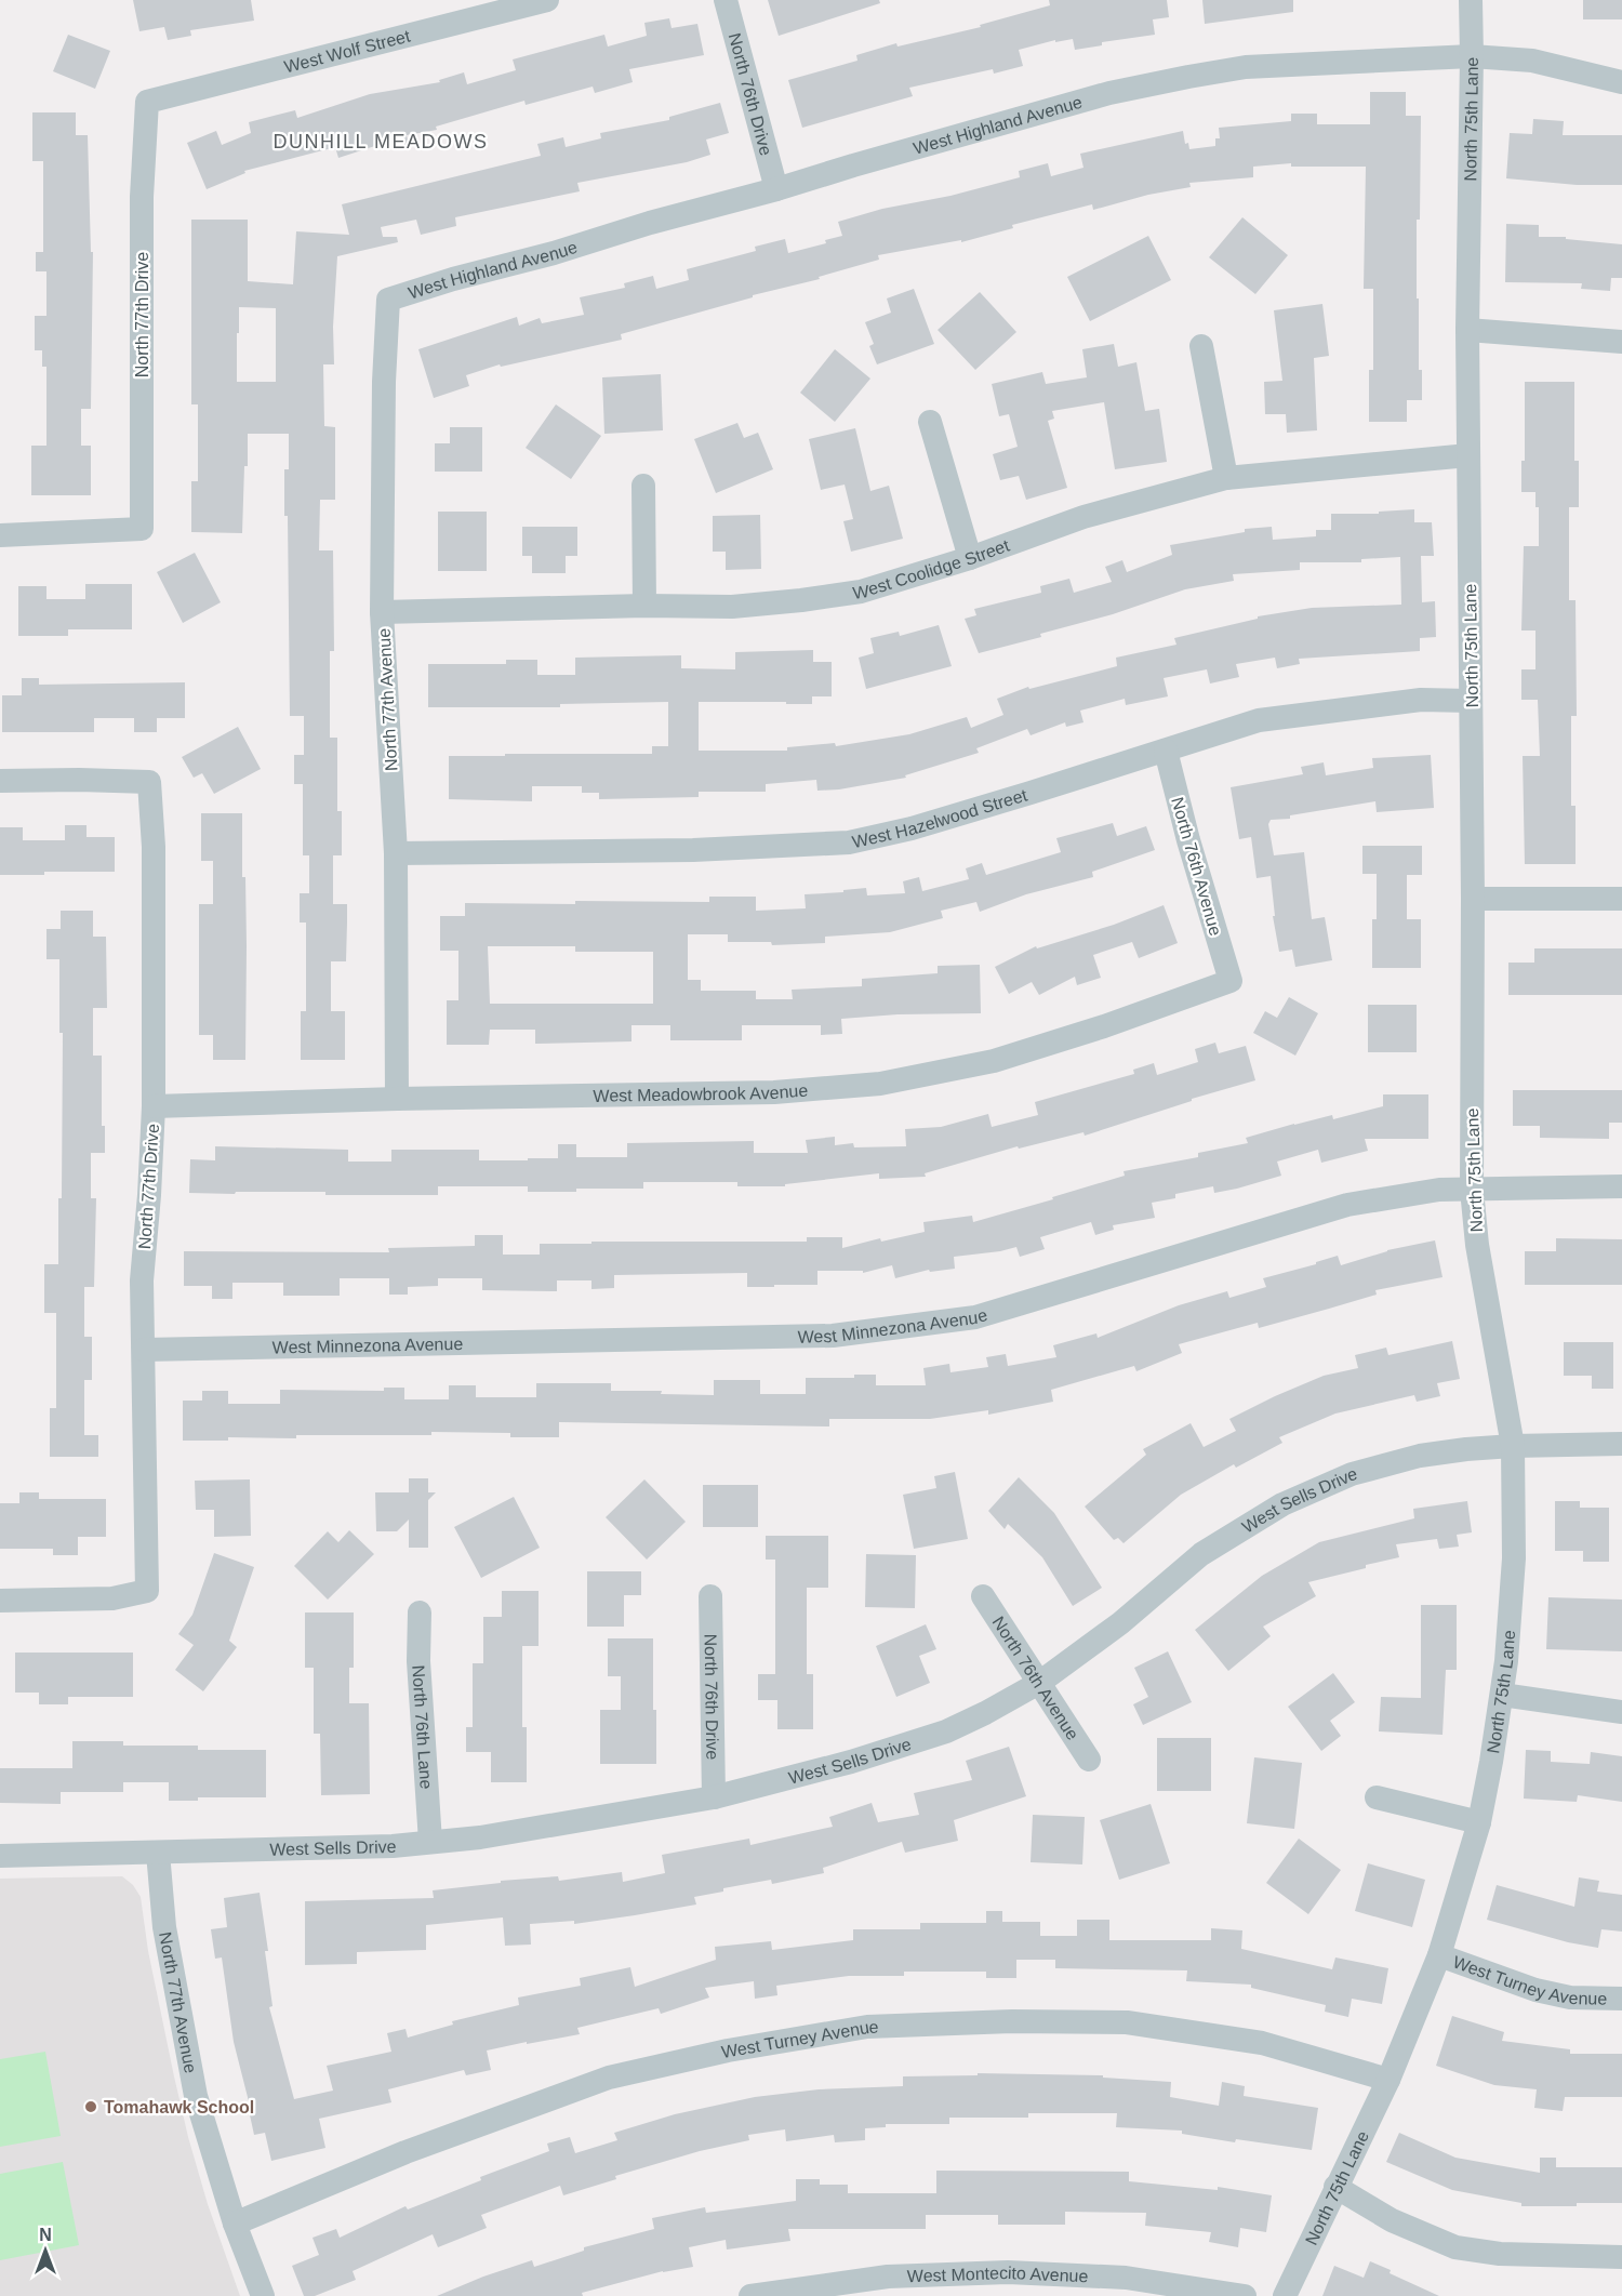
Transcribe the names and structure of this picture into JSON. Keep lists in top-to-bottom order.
{
  "streets": {
    "street": [
      "West Wolf Street",
      "North 76th Drive",
      "North 75th Lane",
      "West Highland Avenue",
      "North 77th Drive",
      "West Coolidge Street",
      "North 77th Avenue",
      "West Hazelwood Street",
      "North 76th Avenue",
      "West Meadowbrook Avenue",
      "West Minnezona Avenue",
      "West Sells Drive",
      "North 76th Lane",
      "West Turney Avenue",
      "West Montecito Avenue"
    ]
  },
  "crossings": [
    ["West Wolf Street", "North 77th Drive"],
    ["North 76th Drive", "West Highland Avenue"],
    ["North 76th Drive", "West Sells Drive"],
    ["North 75th Lane", "West Highland Avenue"],
    ["North 75th Lane", "West Coolidge Street"],
    ["North 75th Lane", "West Hazelwood Street"],
    ["North 75th Lane", "West Minnezona Avenue"],
    ["North 75th Lane", "West Sells Drive"],
    ["North 75th Lane", "West Turney Avenue"],
    ["West Highland Avenue", "North 77th Avenue"],
    ["North 77th Drive", "West Meadowbrook Avenue"],
    ["North 77th Drive", "West Minnezona Avenue"],
    ["West Coolidge Street", "North 77th Avenue"],
    ["North 77th Avenue", "West Hazelwood Street"],
    ["North 77th Avenue", "West Meadowbrook Avenue"],
    ["North 77th Avenue", "West Sells Drive"],
    ["North 77th Avenue", "West Turney Avenue"],
    ["West Hazelwood Street", "North 76th Avenue"],
    ["North 76th Avenue", "West Meadowbrook Avenue"],
    ["North 76th Avenue", "West Sells Drive"],
    ["West Sells Drive", "North 76th Lane"]
  ],
  "districts": ["DUNHILL MEADOWS"],
  "places": ["Tomahawk School"],
  "north": "top"
}
